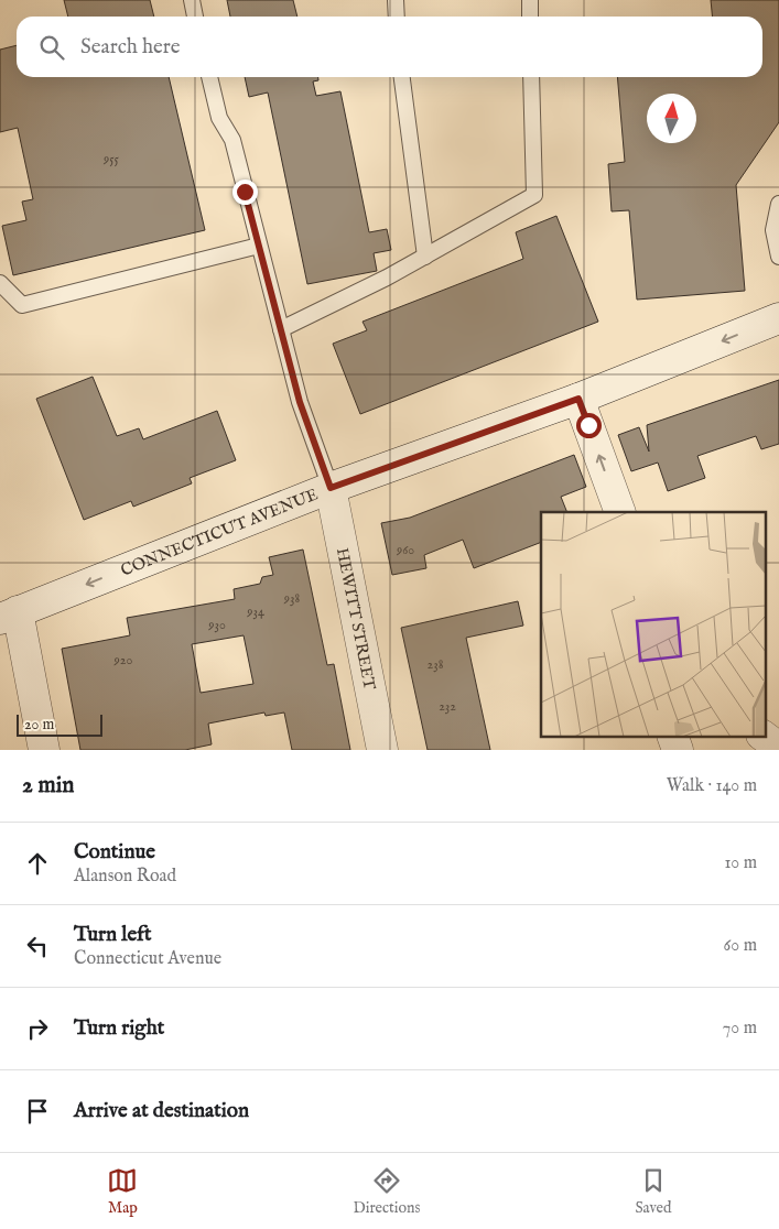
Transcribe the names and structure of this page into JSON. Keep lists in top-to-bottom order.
{
  "streets": {
    "main road": ["CONNECTICUT AVENUE", "HEWITT STREET"]
  },
  "crossings": [
    ["CONNECTICUT AVENUE", "HEWITT STREET"]
  ],
  "one_way": ["CONNECTICUT AVENUE"],
  "house_numbers": [
    "955",
    "960",
    "938",
    "934",
    "930",
    "920",
    "238",
    "232"
  ],
  "scale_bar": "20 m",
  "north": "top",
  "page": {
    "search": "Search here",
    "scale": "20 m",
    "heading": ["2 min", "Walk · 140 m"],
    "list": [
      ["Continue", "Alanson Road", "10 m"],
      ["Turn left", "Connecticut Avenue", "60 m"],
      ["Turn right", "70 m"],
      "Arrive at destination"
    ],
    "nav": ["Map", "Directions", "Saved"]
  }
}
